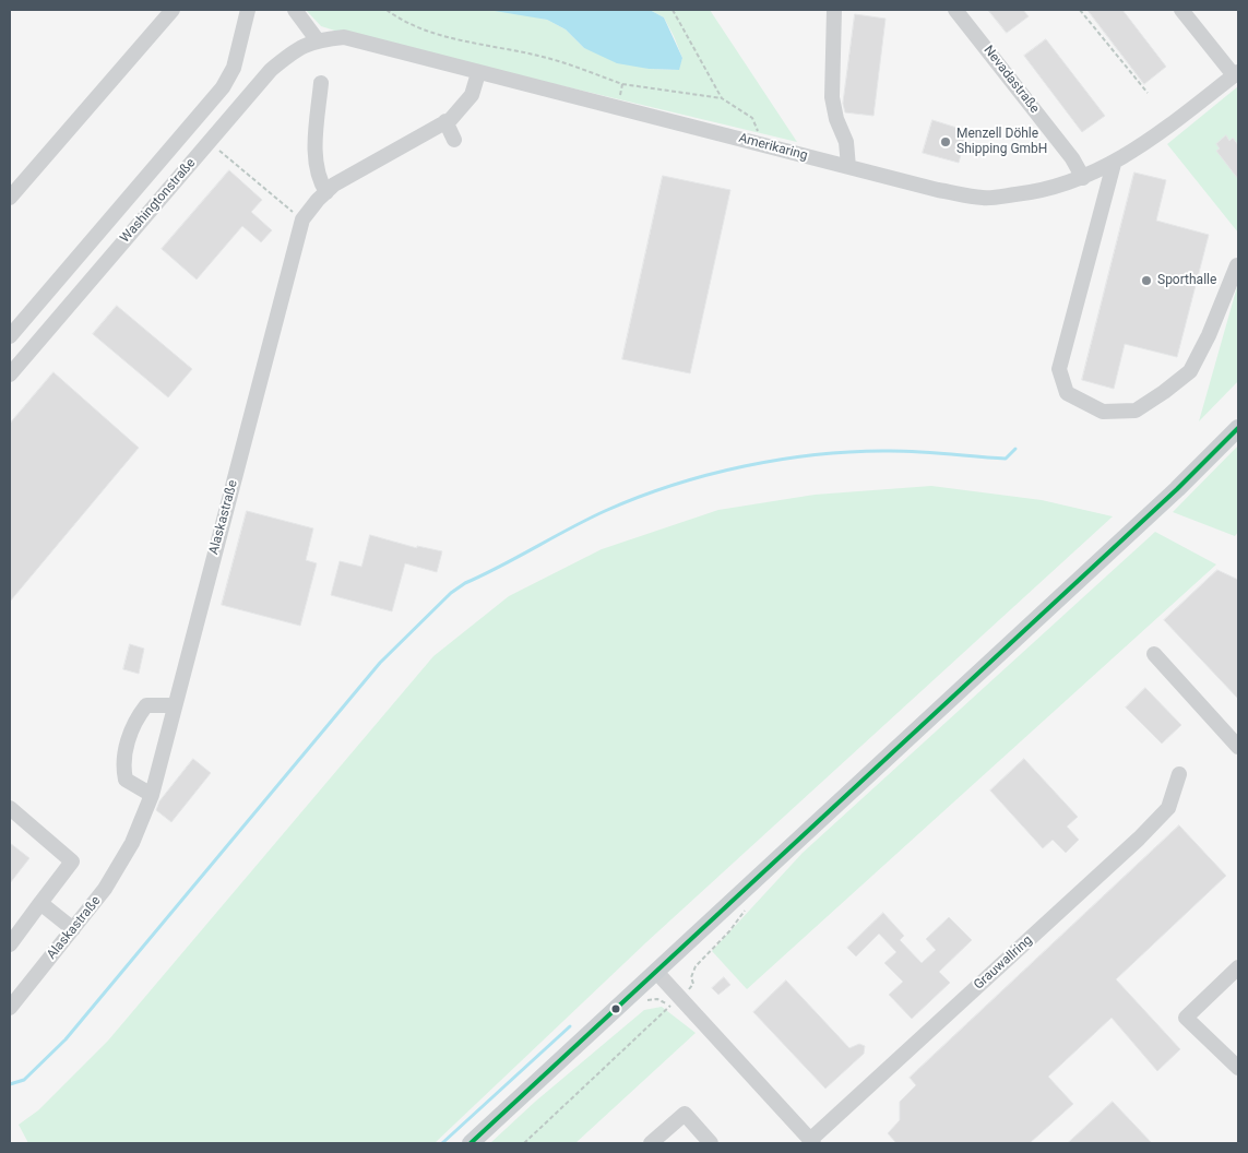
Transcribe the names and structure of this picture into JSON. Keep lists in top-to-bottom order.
{
  "streets": {
    "street": [
      "Nevadastraße",
      "Amerikaring",
      "Washingtonstraße",
      "Alaskastraße",
      "Grauwallring"
    ]
  },
  "crossings": [
    ["Nevadastraße", "Amerikaring"],
    ["Amerikaring", "Washingtonstraße"],
    ["Amerikaring", "Alaskastraße"]
  ],
  "places": ["Menzell Döhle Shipping GmbH", "Sporthalle"]
}
